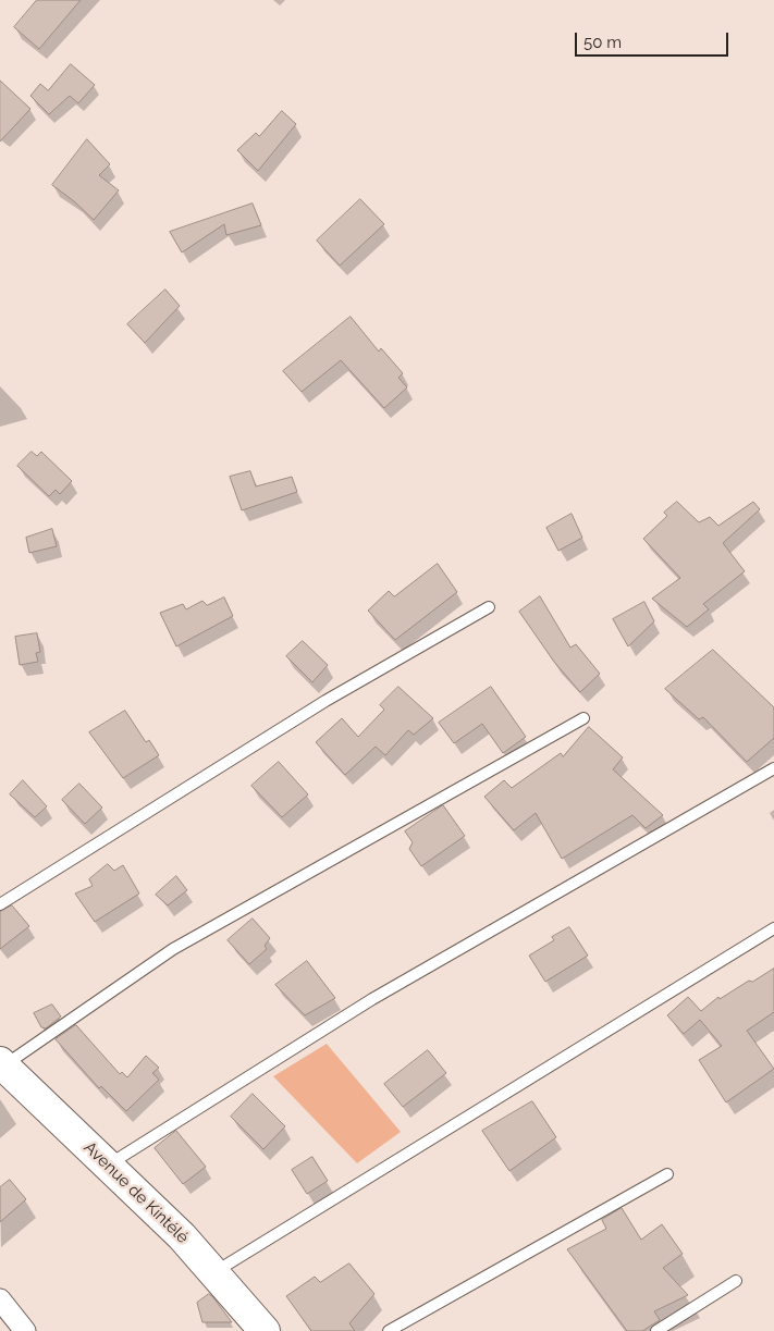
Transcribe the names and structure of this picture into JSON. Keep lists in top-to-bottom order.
{
  "streets": {
    "main road": ["Avenue de Kintélé"]
  },
  "scale_bar": "50 m"
}
